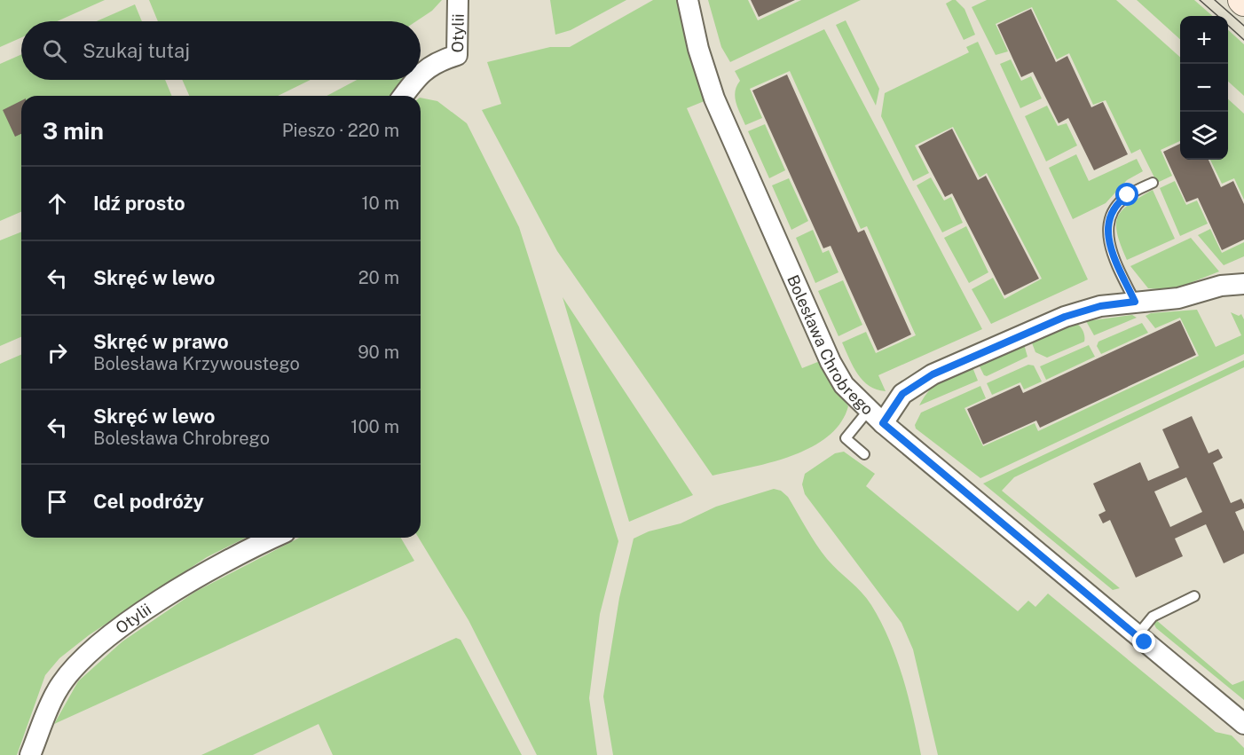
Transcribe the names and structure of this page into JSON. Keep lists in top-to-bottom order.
{
  "streets": {
    "street": ["Otylii", "Bolesława Chrobrego"]
  },
  "page": {
    "map_buttons": ["+", "−"],
    "search": "Szukaj tutaj",
    "heading": ["3 min", "Pieszo · 220 m"],
    "list": [
      ["Idź prosto", "10 m"],
      ["Skręć w lewo", "20 m"],
      ["Skręć w prawo", "Bolesława Krzywoustego", "90 m"],
      ["Skręć w lewo", "Bolesława Chrobrego", "100 m"],
      "Cel podróży"
    ]
  }
}
